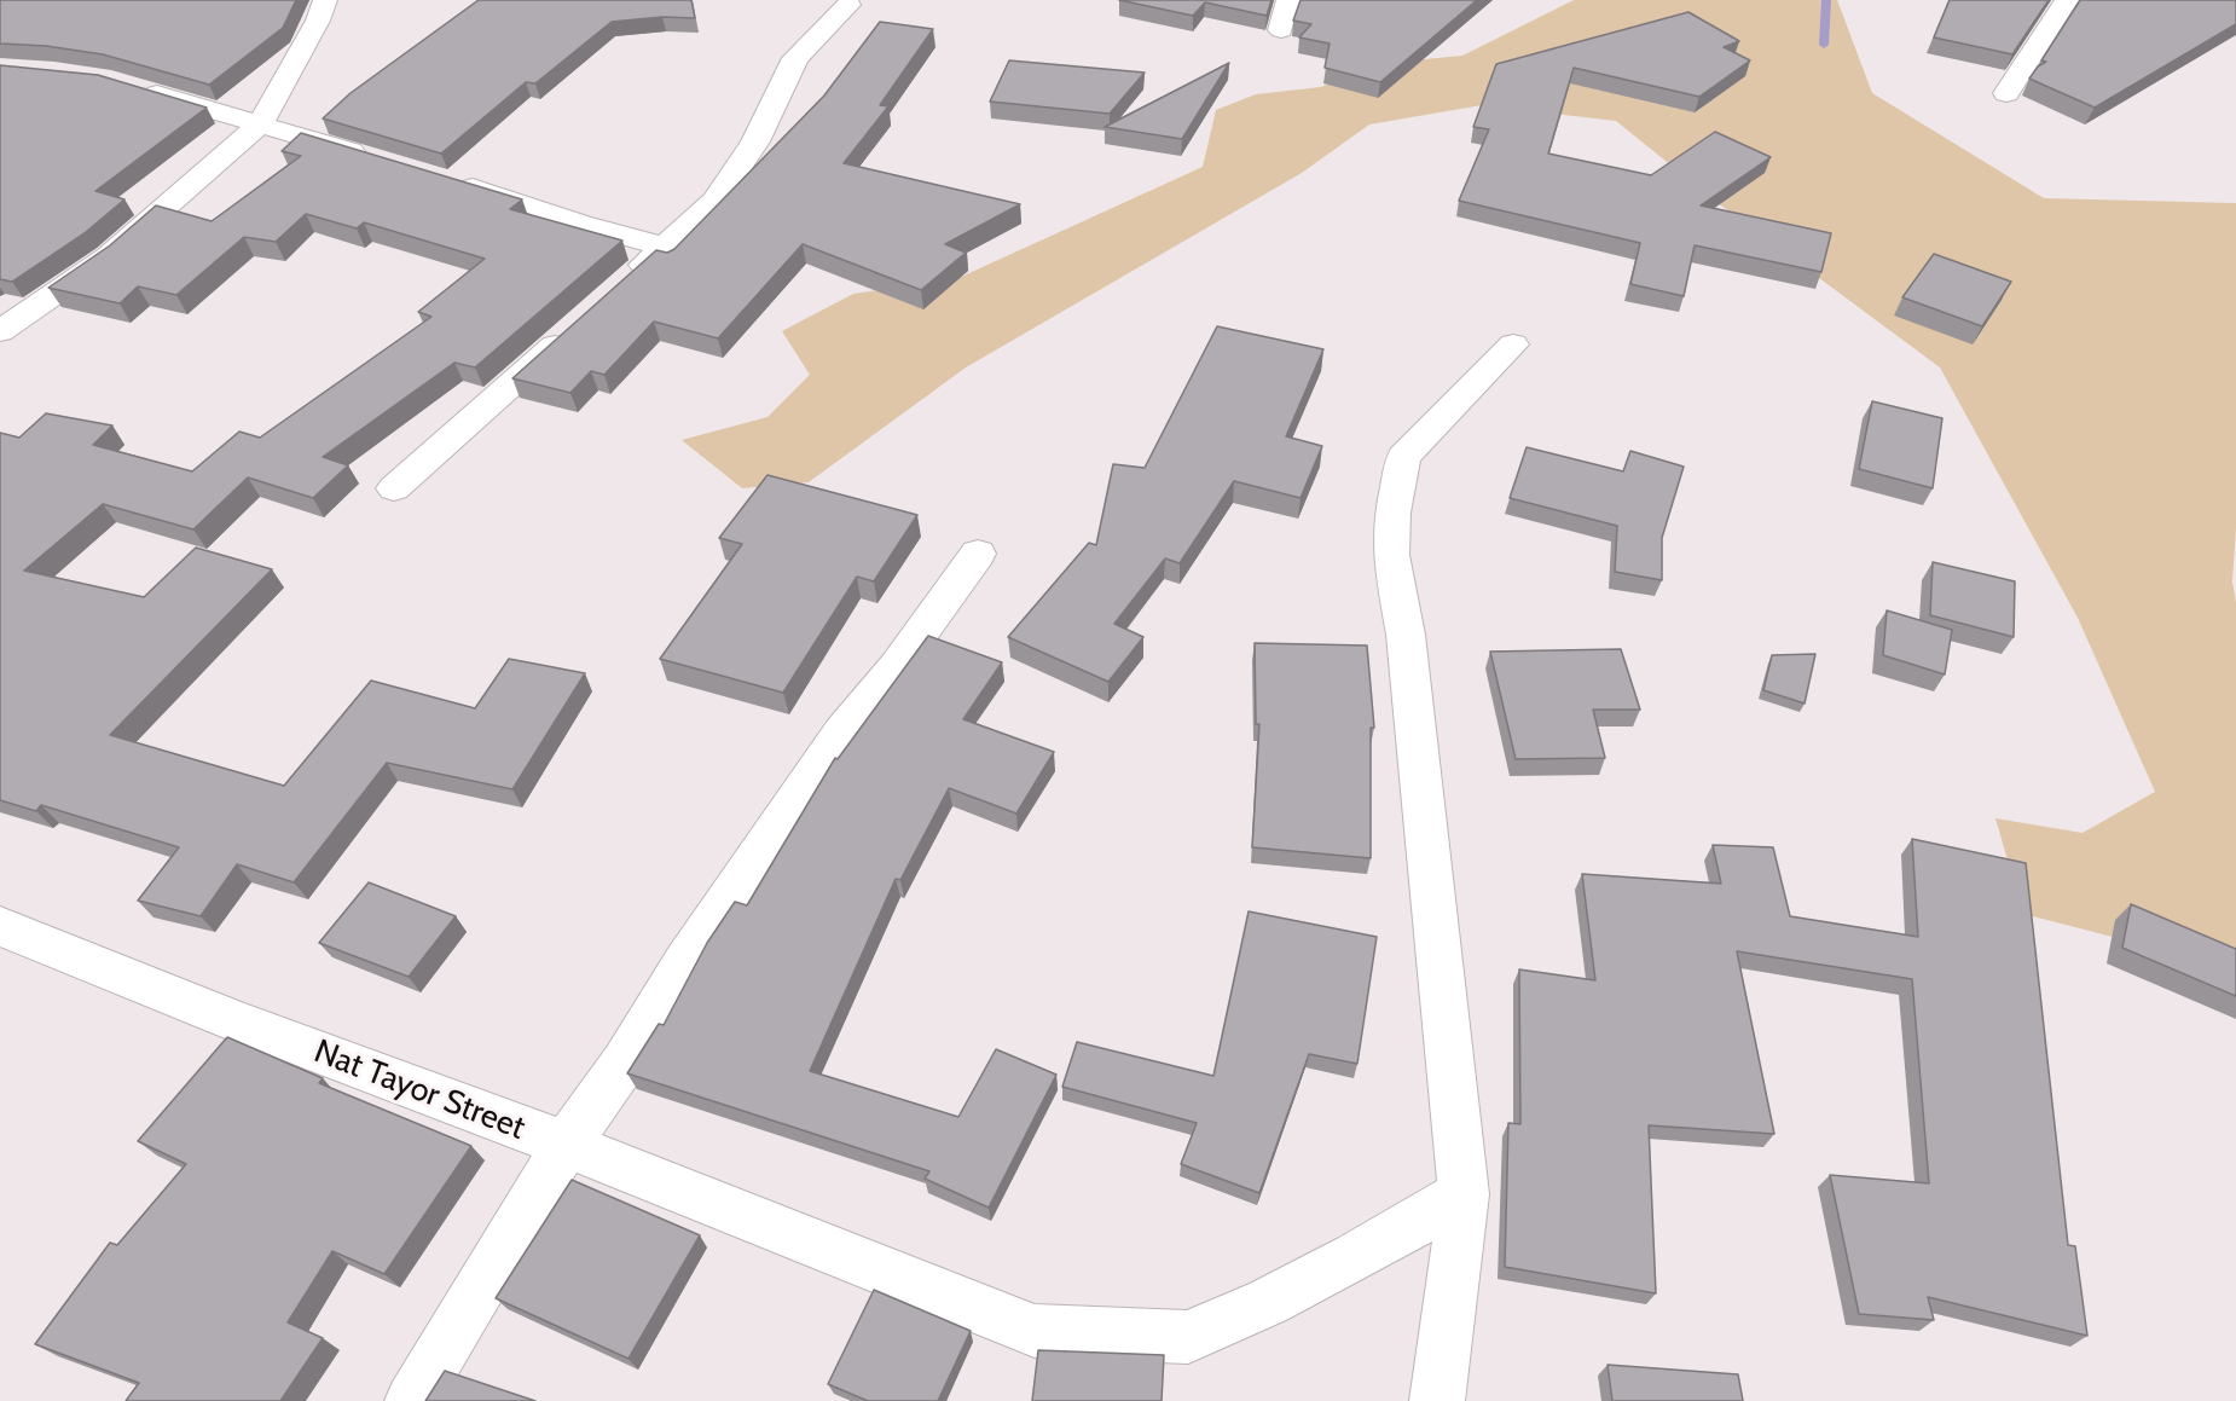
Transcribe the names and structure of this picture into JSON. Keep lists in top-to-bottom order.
{
  "streets": {
    "street": ["Nat Tayor Street"]
  }
}
